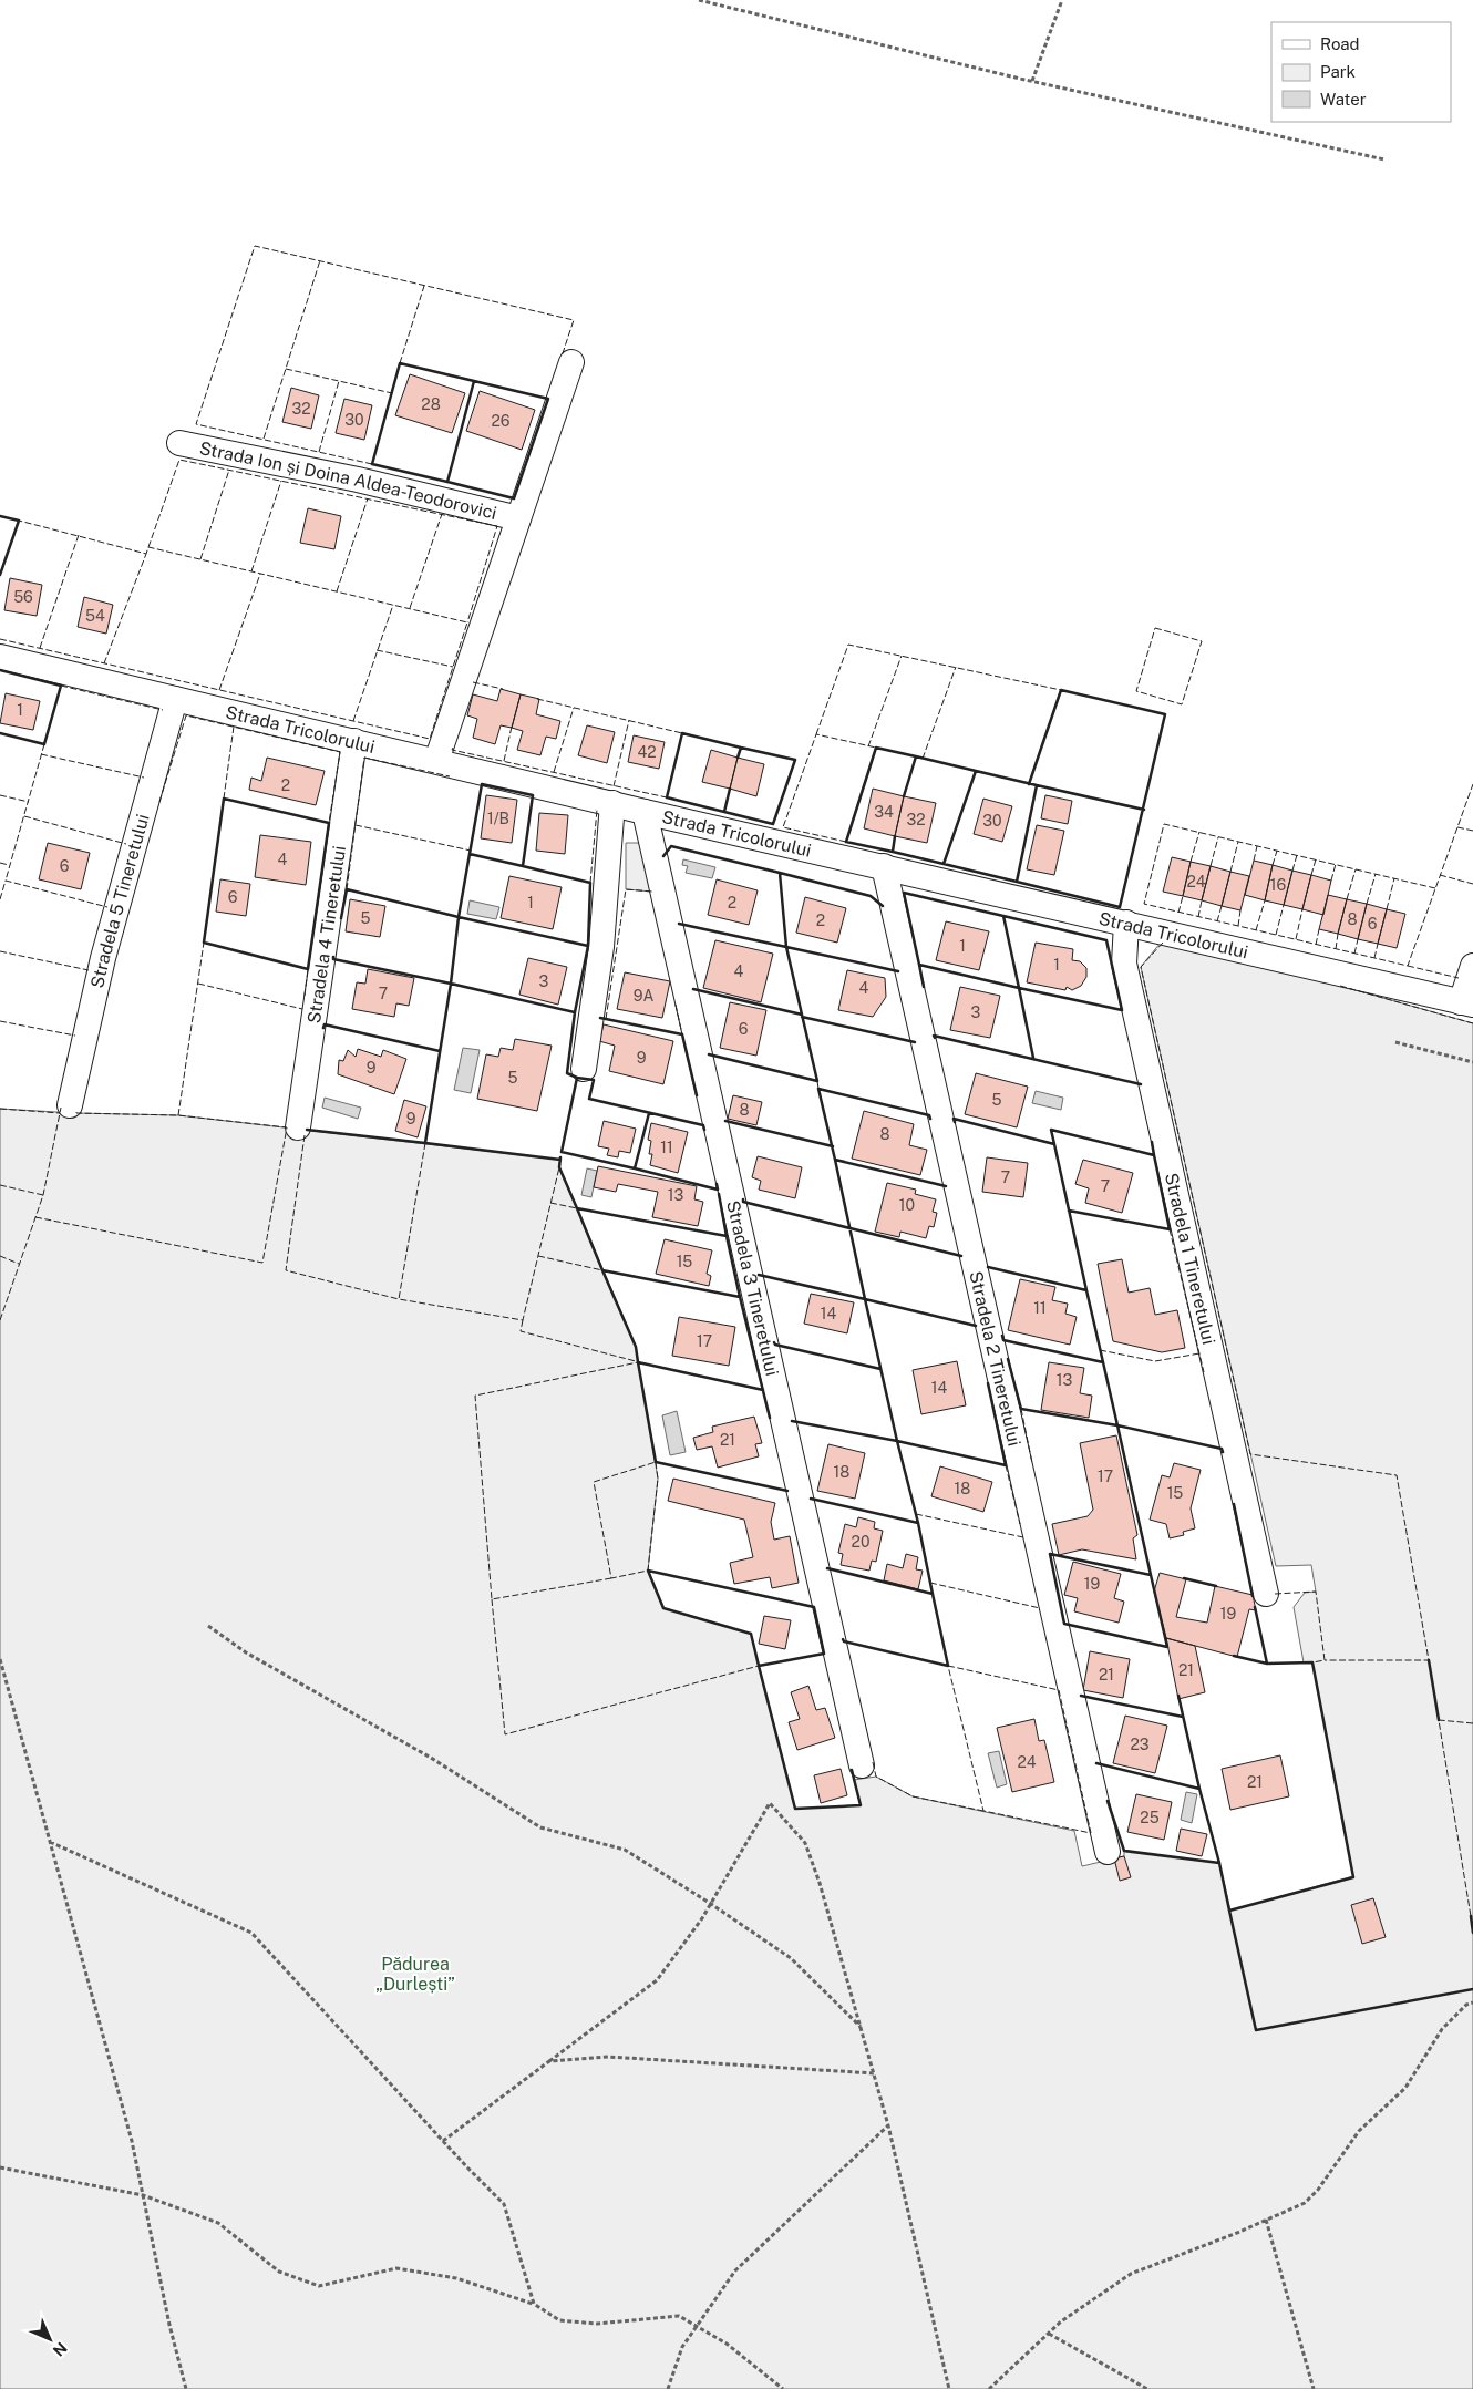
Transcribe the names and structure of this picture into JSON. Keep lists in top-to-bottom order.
{
  "streets": {
    "street": [
      "Strada Ion și Doina Aldea-Teodorovici",
      "Strada Tricolorului",
      "Stradela 5 Tineretului",
      "Stradela 4 Tineretului",
      "Stradela 1 Tineretului",
      "Stradela 3 Tineretului",
      "Stradela 2 Tineretului"
    ]
  },
  "crossings": [
    ["Strada Tricolorului", "Stradela 5 Tineretului"],
    ["Strada Tricolorului", "Stradela 4 Tineretului"],
    ["Strada Tricolorului", "Stradela 1 Tineretului"],
    ["Strada Tricolorului", "Stradela 3 Tineretului"],
    ["Strada Tricolorului", "Stradela 2 Tineretului"]
  ],
  "parks": ["Pădurea „Durlești”"],
  "house_numbers": [
    "28",
    "32",
    "30",
    "26",
    "56",
    "54",
    "1",
    "42",
    "2",
    "34",
    "1/B",
    "32",
    "30",
    "4",
    "6",
    "24",
    "16",
    "6",
    "1",
    "2",
    "5",
    "8",
    "2",
    "6",
    "1",
    "1",
    "4",
    "3",
    "4",
    "7",
    "9A",
    "3",
    "6",
    "9",
    "9",
    "5",
    "5",
    "8",
    "9",
    "8",
    "11",
    "7",
    "7",
    "13",
    "10",
    "15",
    "11",
    "14",
    "17",
    "13",
    "14",
    "21",
    "18",
    "17",
    "18",
    "15",
    "20",
    "19",
    "19",
    "21",
    "21",
    "23",
    "24",
    "21",
    "25"
  ],
  "legend": ["Road", "Park", "Water"],
  "north": "bottom right"
}
